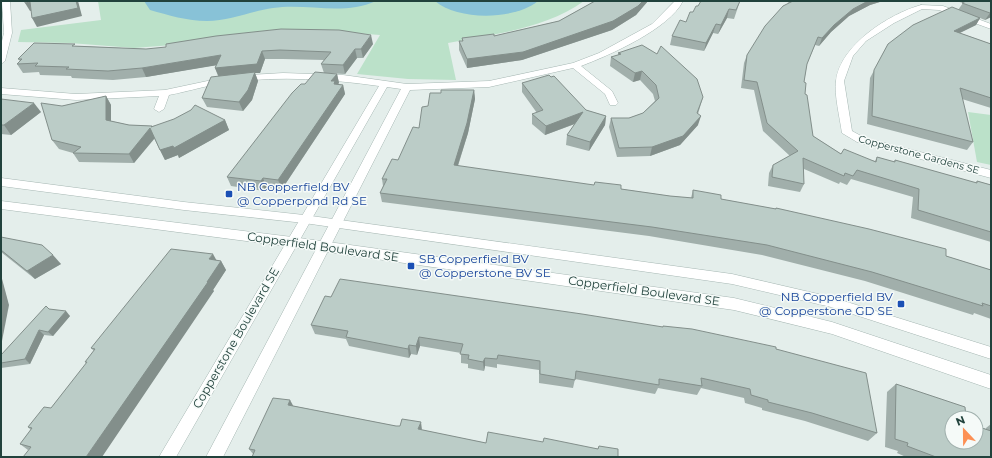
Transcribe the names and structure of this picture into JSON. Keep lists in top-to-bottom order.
{
  "streets": {
    "street": ["Copperstone Gardens SE", "Copperfield Boulevard SE", "Copperstone Boulevard SE"]
  },
  "crossings": [
    ["Copperfield Boulevard SE", "Copperstone Boulevard SE"]
  ],
  "places": {
    "transit": ["NB Copperfield BV @ Copperpond Rd SE", "SB Copperfield BV @ Copperstone BV SE", "NB Copperfield BV @ Copperstone GD SE"]
  },
  "north": "top"
}
